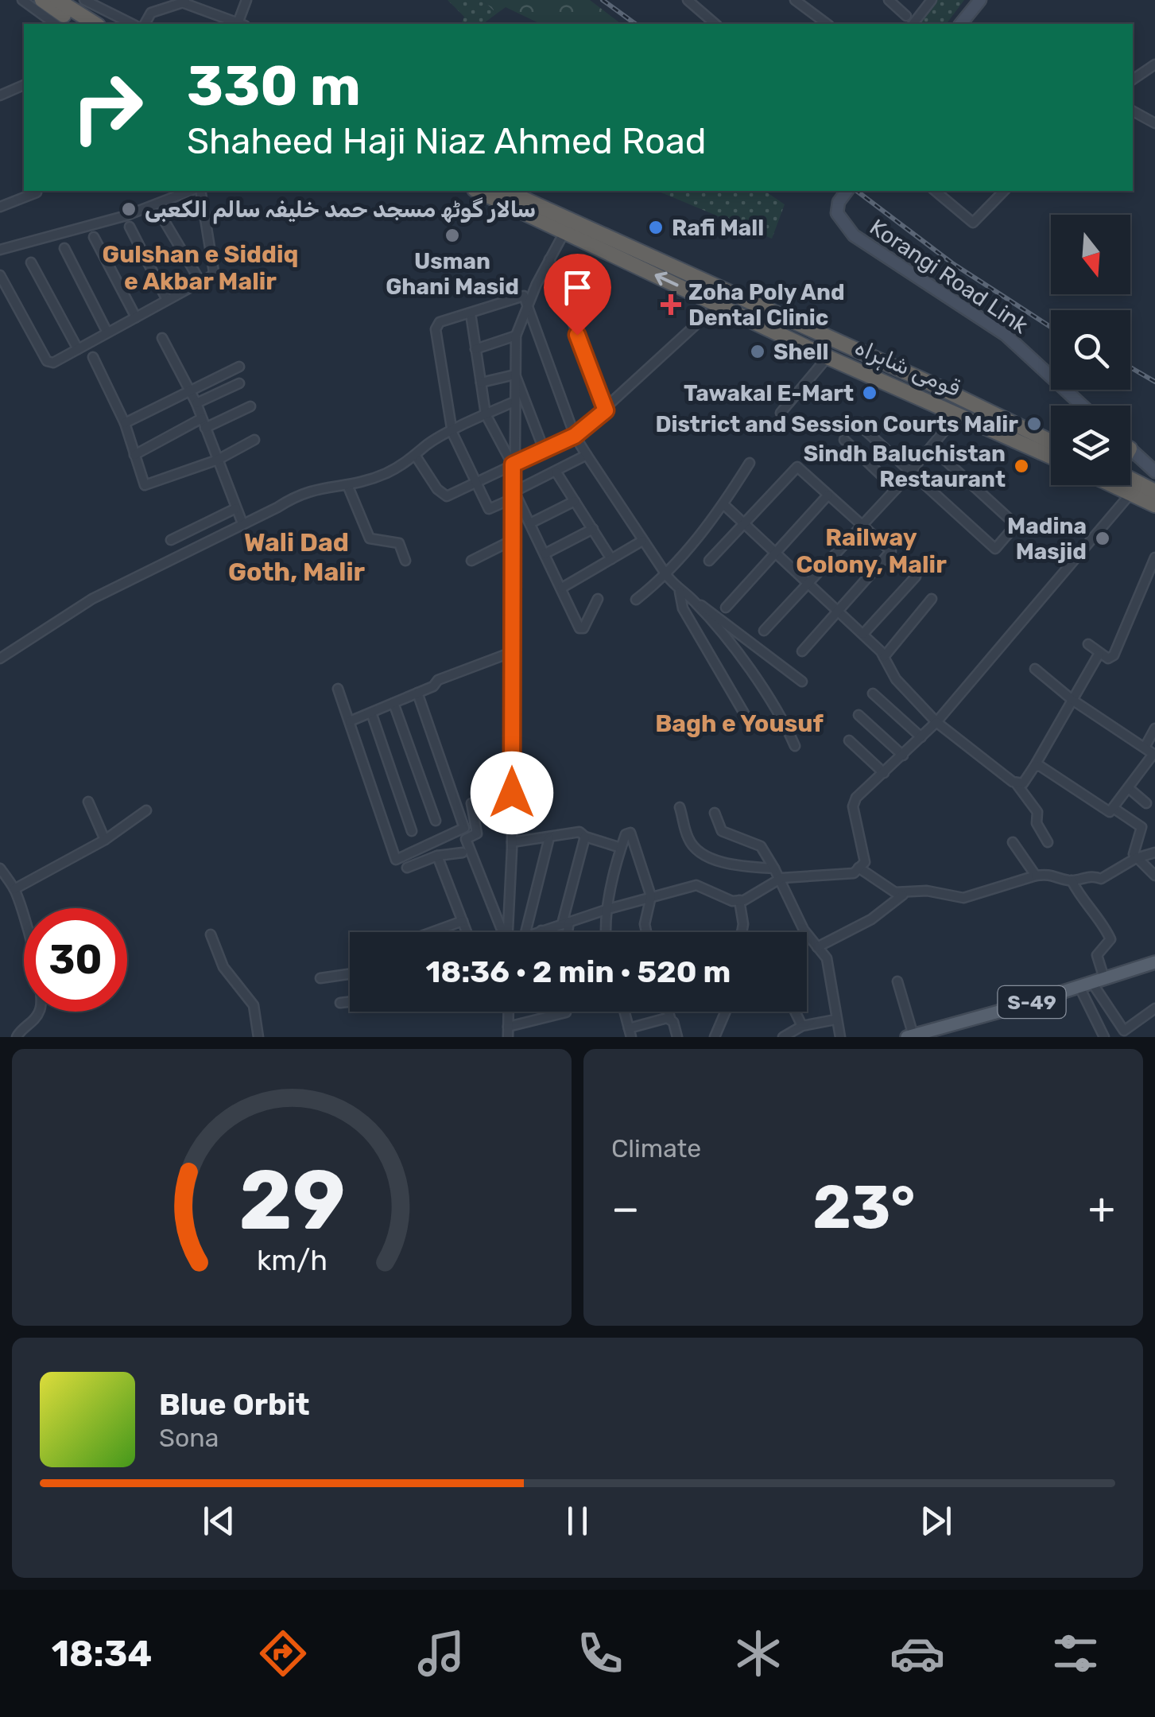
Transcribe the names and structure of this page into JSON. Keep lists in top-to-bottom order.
{
  "streets": {
    "highway": ["قومی شاہراہ"],
    "main road": ["Korangi Road Link", "S-49"]
  },
  "districts": [
    "Gulshan e Siddiq e Akbar Malir",
    "Railway Colony, Malir",
    "Wali Dad Goth, Malir",
    "Bagh e Yousuf"
  ],
  "places": {
    "other": [
      "سالار گوٹھ مسجد حمد خلیفہ سالم الکعبی",
      "Rafi Mall",
      "Usman Ghani Masid",
      "Shell",
      "Tawakal E-Mart",
      "District and Session Courts Malir",
      "Sindh Baluchistan Restaurant",
      "Madina Masjid"
    ],
    "health": ["Zoha Poly And Dental Clinic"]
  },
  "north": "bottom",
  "page": {
    "turn": ["330 m", "Shaheed Haji Niaz Ahmed Road"],
    "limit": "30",
    "trip": "18:36 · 2 min · 520 m",
    "tile": "Climate",
    "heat": ["−", "23°", "+"],
    "song": ["Blue Orbit", "Sona"],
    "tabs": "18:34",
    "gauge": ["29", "km/h"]
  }
}
